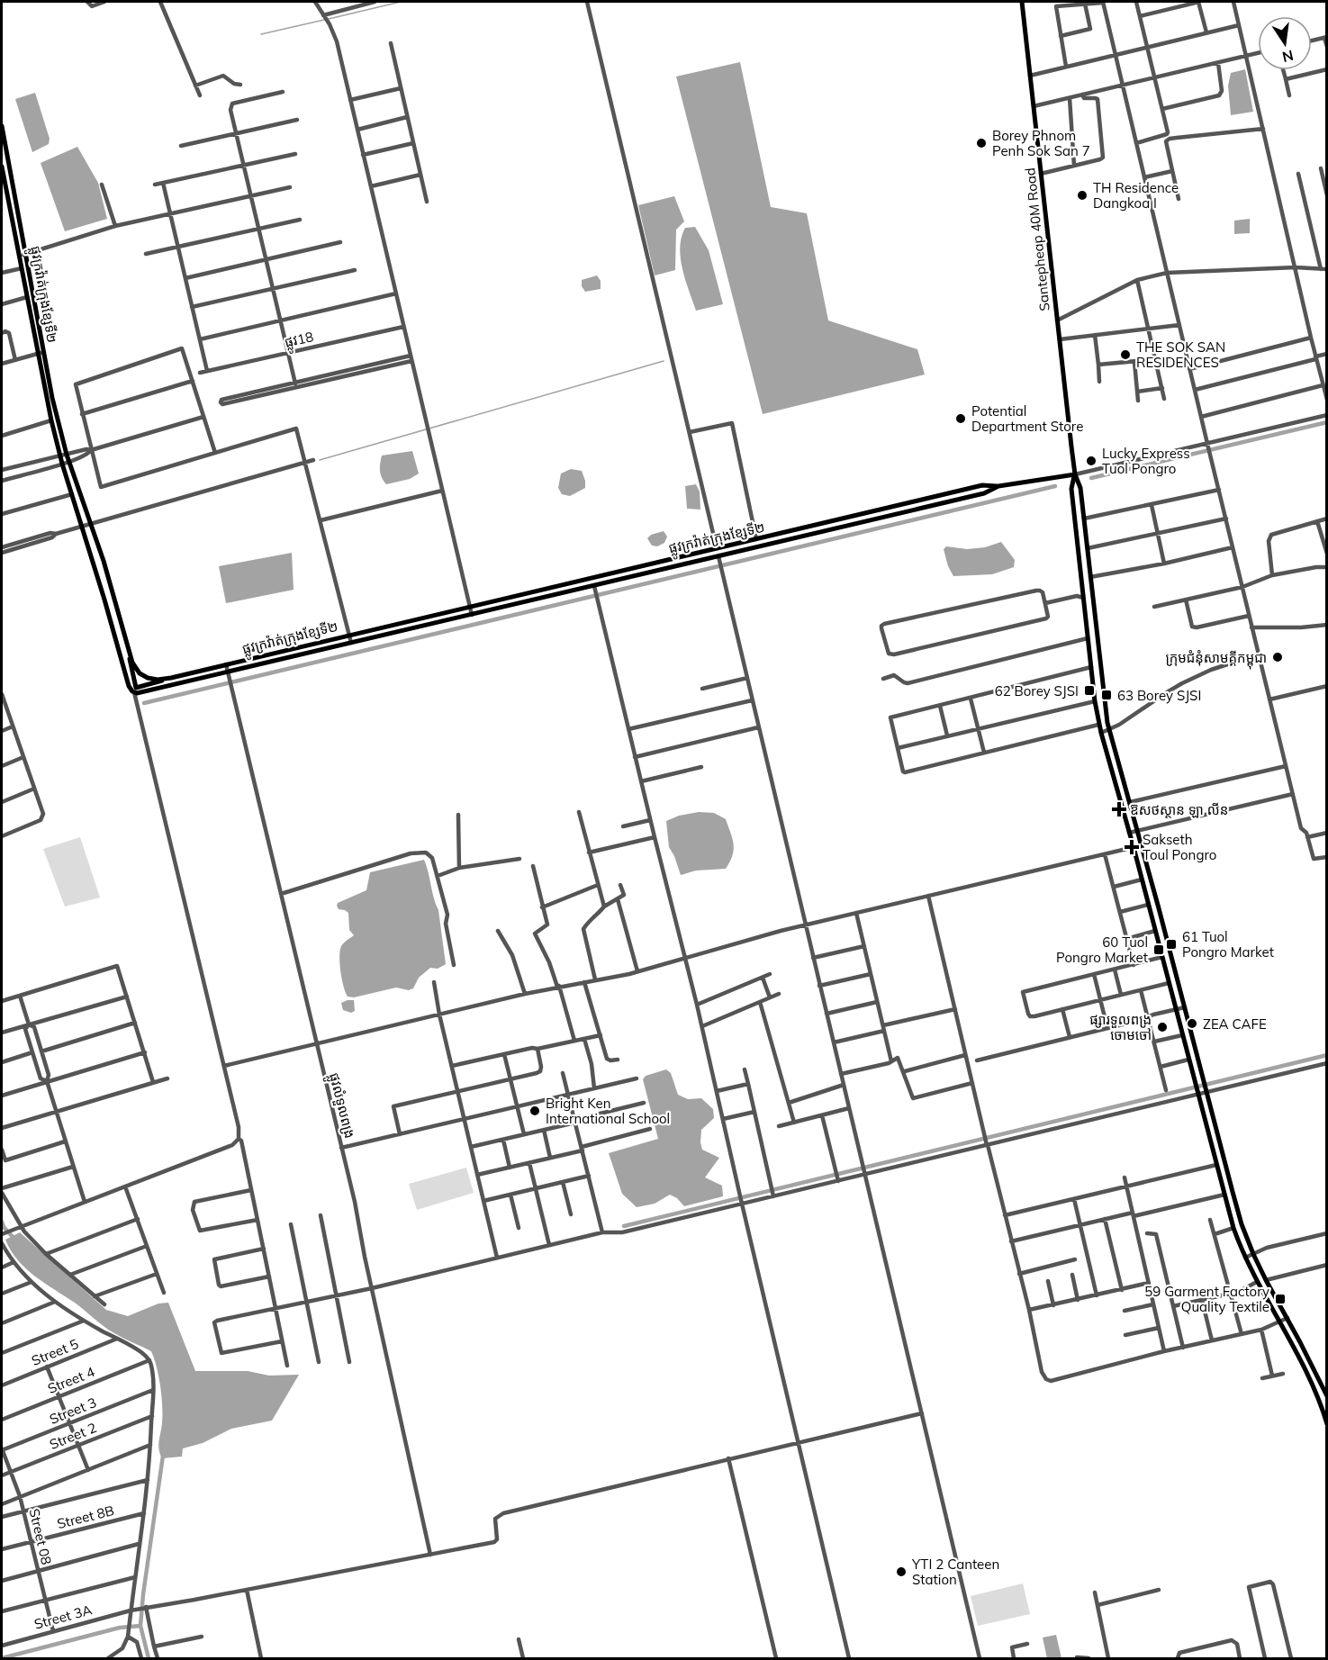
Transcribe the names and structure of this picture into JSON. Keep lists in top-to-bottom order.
{
  "streets": {
    "main road": ["Santepheap 40M Road", "ផ្លូវក្រវ៉ាត់ក្រុងខ្សែទី២"],
    "street": [
      "ផ្លូវ18",
      "ផ្លូវលំទួលពង្រ",
      "Street 5",
      "Street 4",
      "Street 3",
      "Street 2",
      "Street 8B",
      "Street 08",
      "Street 3A"
    ]
  },
  "crossings": [
    ["Santepheap 40M Road", "ផ្លូវក្រវ៉ាត់ក្រុងខ្សែទី២"],
    ["ផ្លូវក្រវ៉ាត់ក្រុងខ្សែទី២", "ផ្លូវលំទួលពង្រ"],
    ["ផ្លូវលំទួលពង្រ", "Street 3A"],
    ["Street 3", "Street 08"],
    ["Street 2", "Street 08"],
    ["Street 8B", "Street 08"],
    ["Street 08", "Street 3A"]
  ],
  "places": {
    "other": [
      "Borey Phnom Penh Sok San 7",
      "TH Residence Dangkoa I",
      "THE SOK SAN RESIDENCES",
      "Potential Department Store",
      "Lucky Express Tuol Pongro",
      "ក្រុមជំនុំសាមគ្គីកម្ពុជា",
      "ZEA CAFE",
      "ផ្សារទួលពង្រ ចោមចៅ",
      "Bright Ken International School",
      "YTI 2 Canteen Station"
    ],
    "transit": [
      "62 Borey SJSI",
      "63 Borey SJSI",
      "61 Tuol Pongro Market",
      "60 Tuol Pongro Market",
      "59 Garment Factory Quality Textile"
    ],
    "health": ["ឱសថស្ថាន ឡា លីន", "Sakseth Toul Pongro"]
  },
  "north": "bottom"
}
